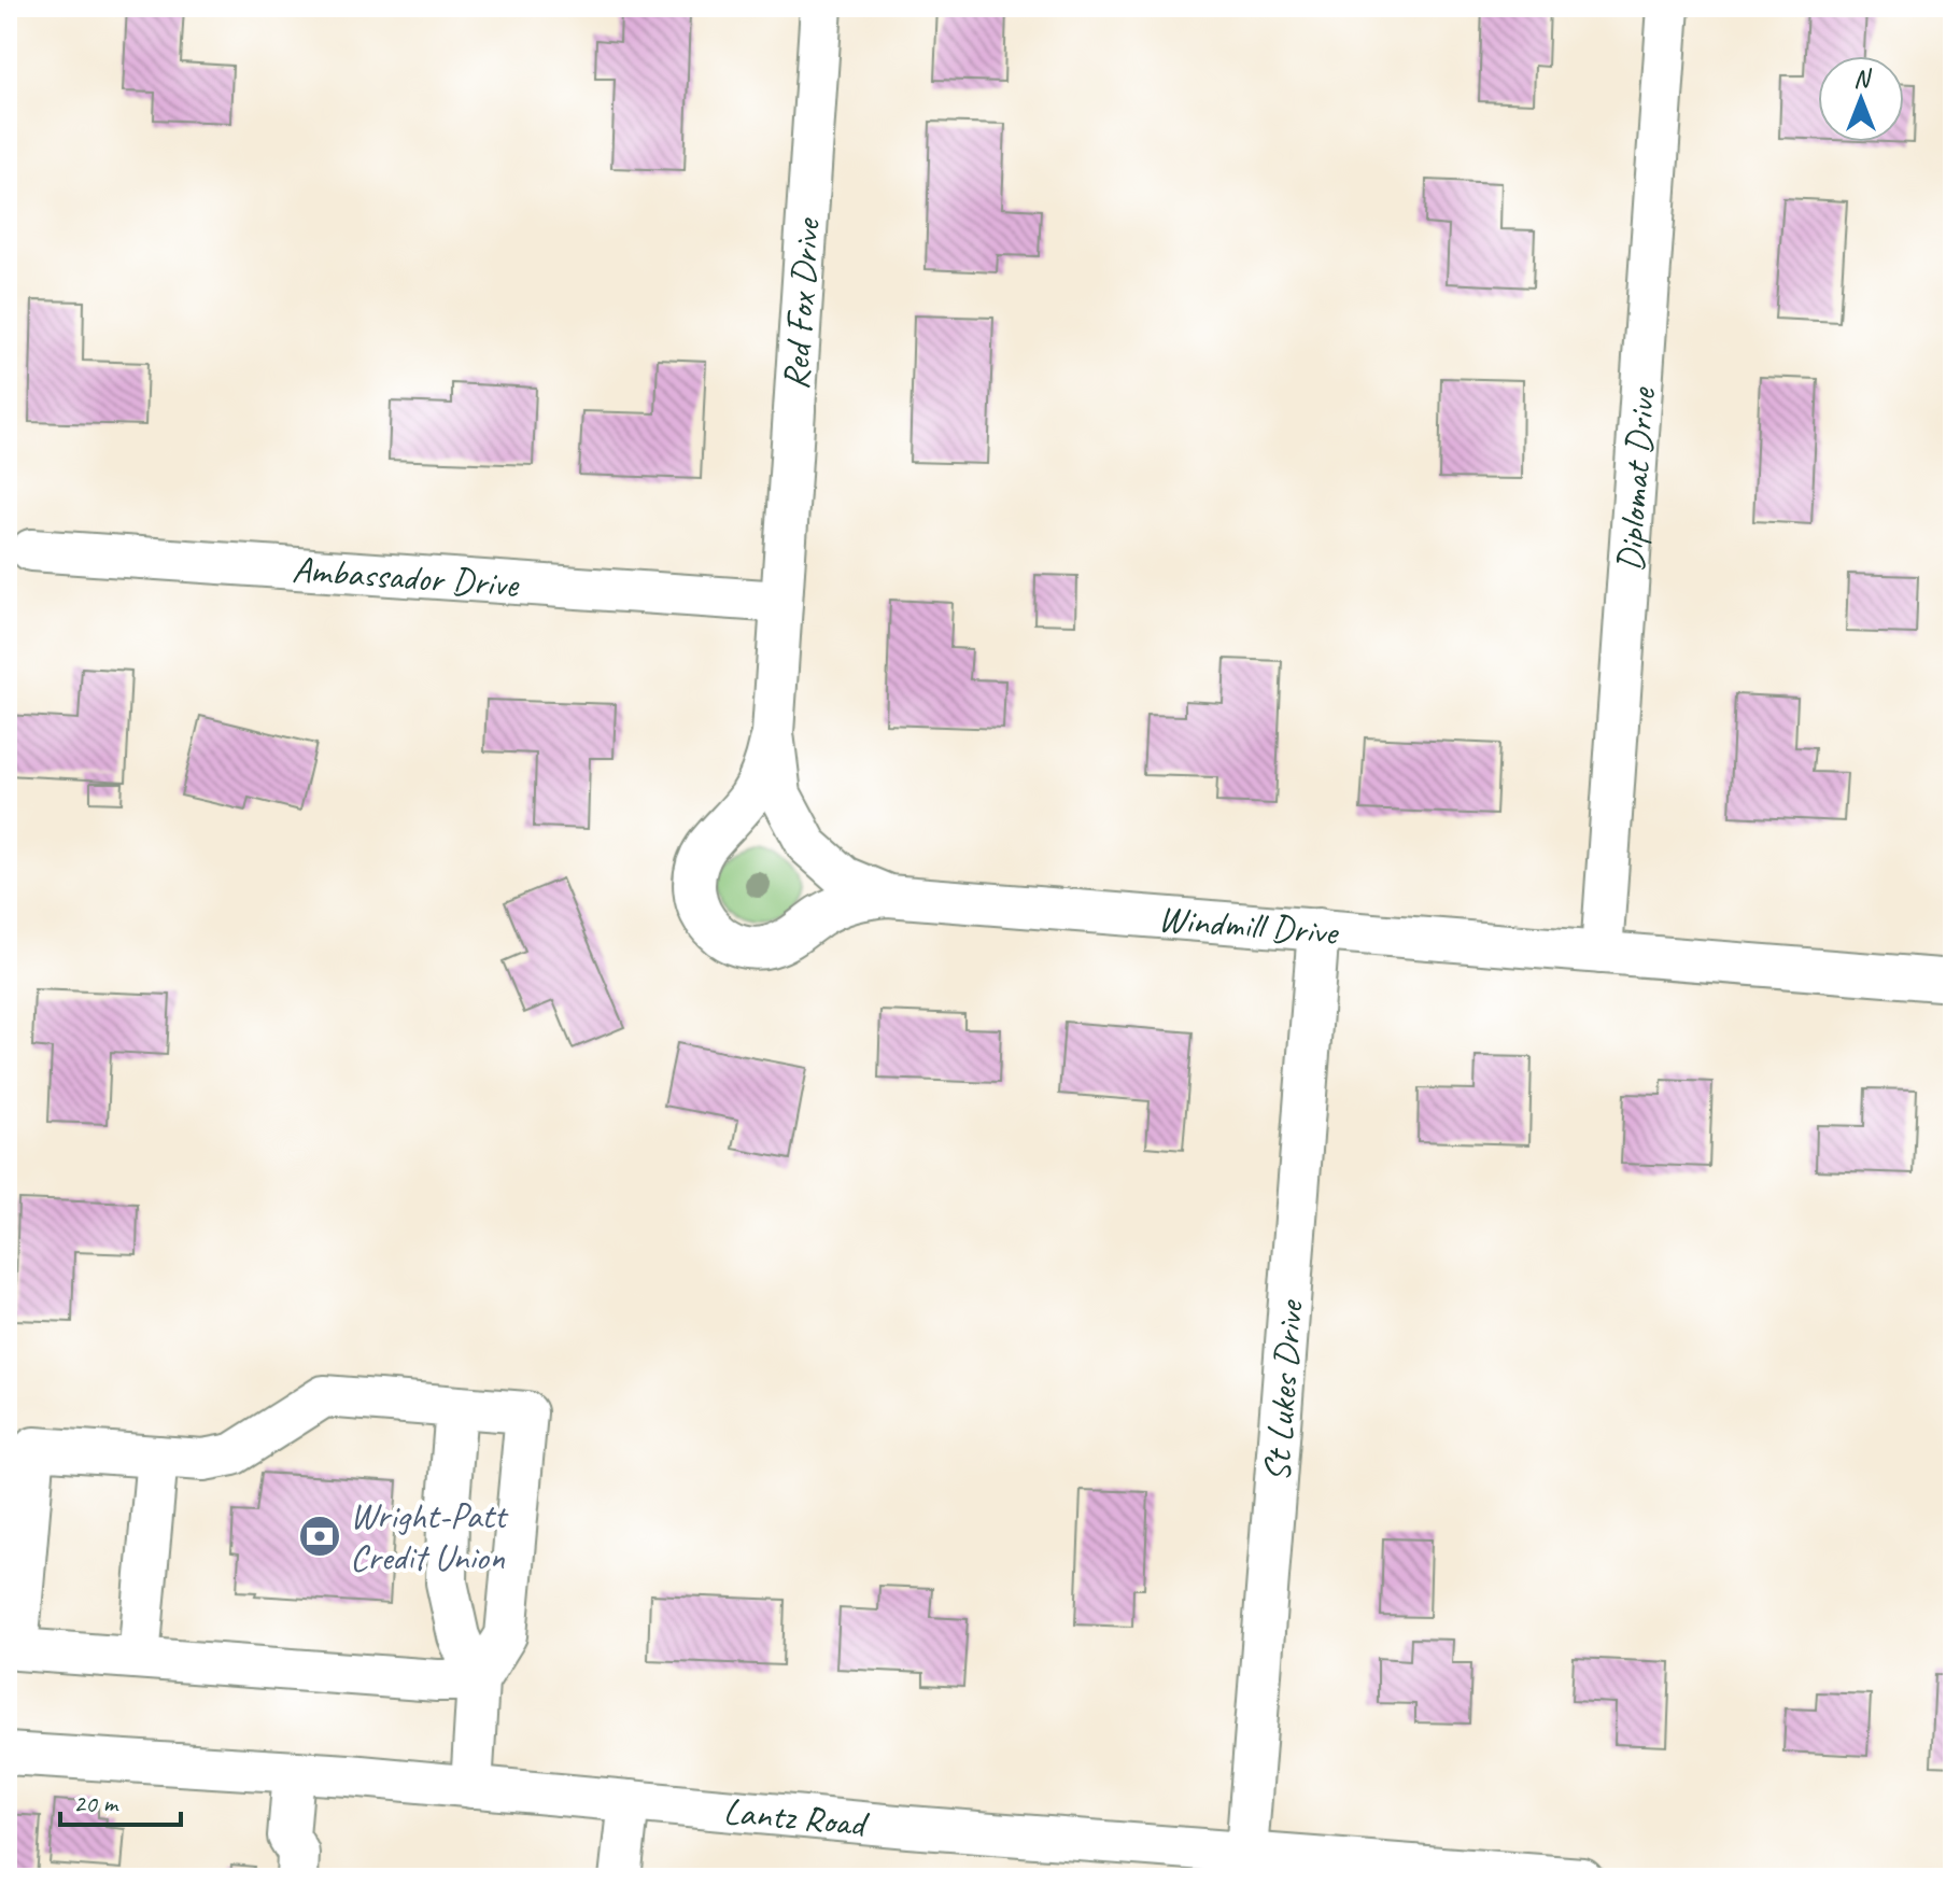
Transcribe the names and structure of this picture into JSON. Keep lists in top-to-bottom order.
{
  "streets": {
    "street": [
      "Red Fox Drive",
      "Diplomat Drive",
      "Ambassador Drive",
      "Windmill Drive",
      "St Lukes Drive",
      "Lantz Road"
    ]
  },
  "crossings": [
    ["Red Fox Drive", "Ambassador Drive"],
    ["Red Fox Drive", "Windmill Drive"],
    ["Diplomat Drive", "Windmill Drive"],
    ["Ambassador Drive", "Windmill Drive"],
    ["Windmill Drive", "St Lukes Drive"],
    ["St Lukes Drive", "Lantz Road"]
  ],
  "places": {
    "bank": ["Wright-Patt Credit Union"]
  },
  "scale_bar": "20 m",
  "north": "top"
}
